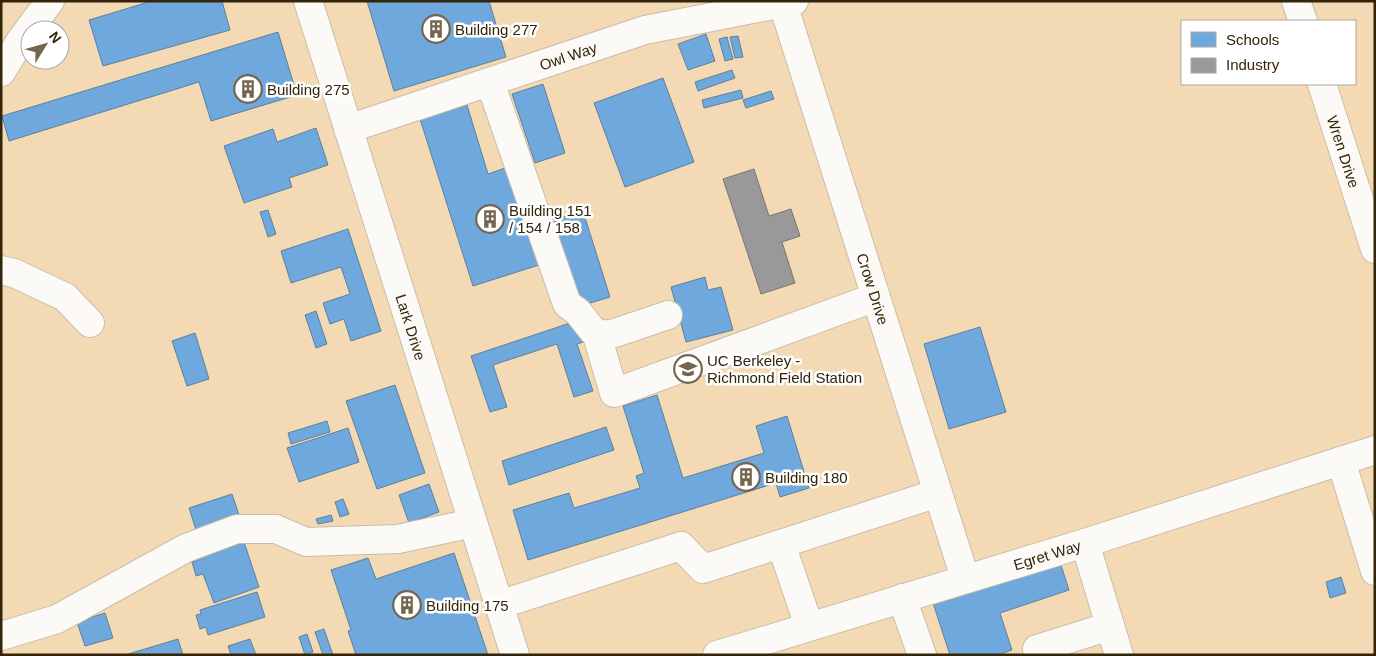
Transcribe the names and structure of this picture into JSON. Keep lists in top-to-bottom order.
{
  "streets": {
    "street": [
      "Owl Way",
      "Wren Drive",
      "Crow Drive",
      "Lark Drive",
      "Egret Way"
    ]
  },
  "crossings": [
    ["Owl Way", "Crow Drive"],
    ["Owl Way", "Lark Drive"],
    ["Crow Drive", "Egret Way"]
  ],
  "places": {
    "building": [
      "Building 277",
      "Building 275",
      "Building 151 / 154 / 158",
      "Building 180",
      "Building 175"
    ],
    "school or university": ["UC Berkeley - Richmond Field Station"]
  },
  "legend": ["Schools", "Industry"],
  "north": "top right"
}
